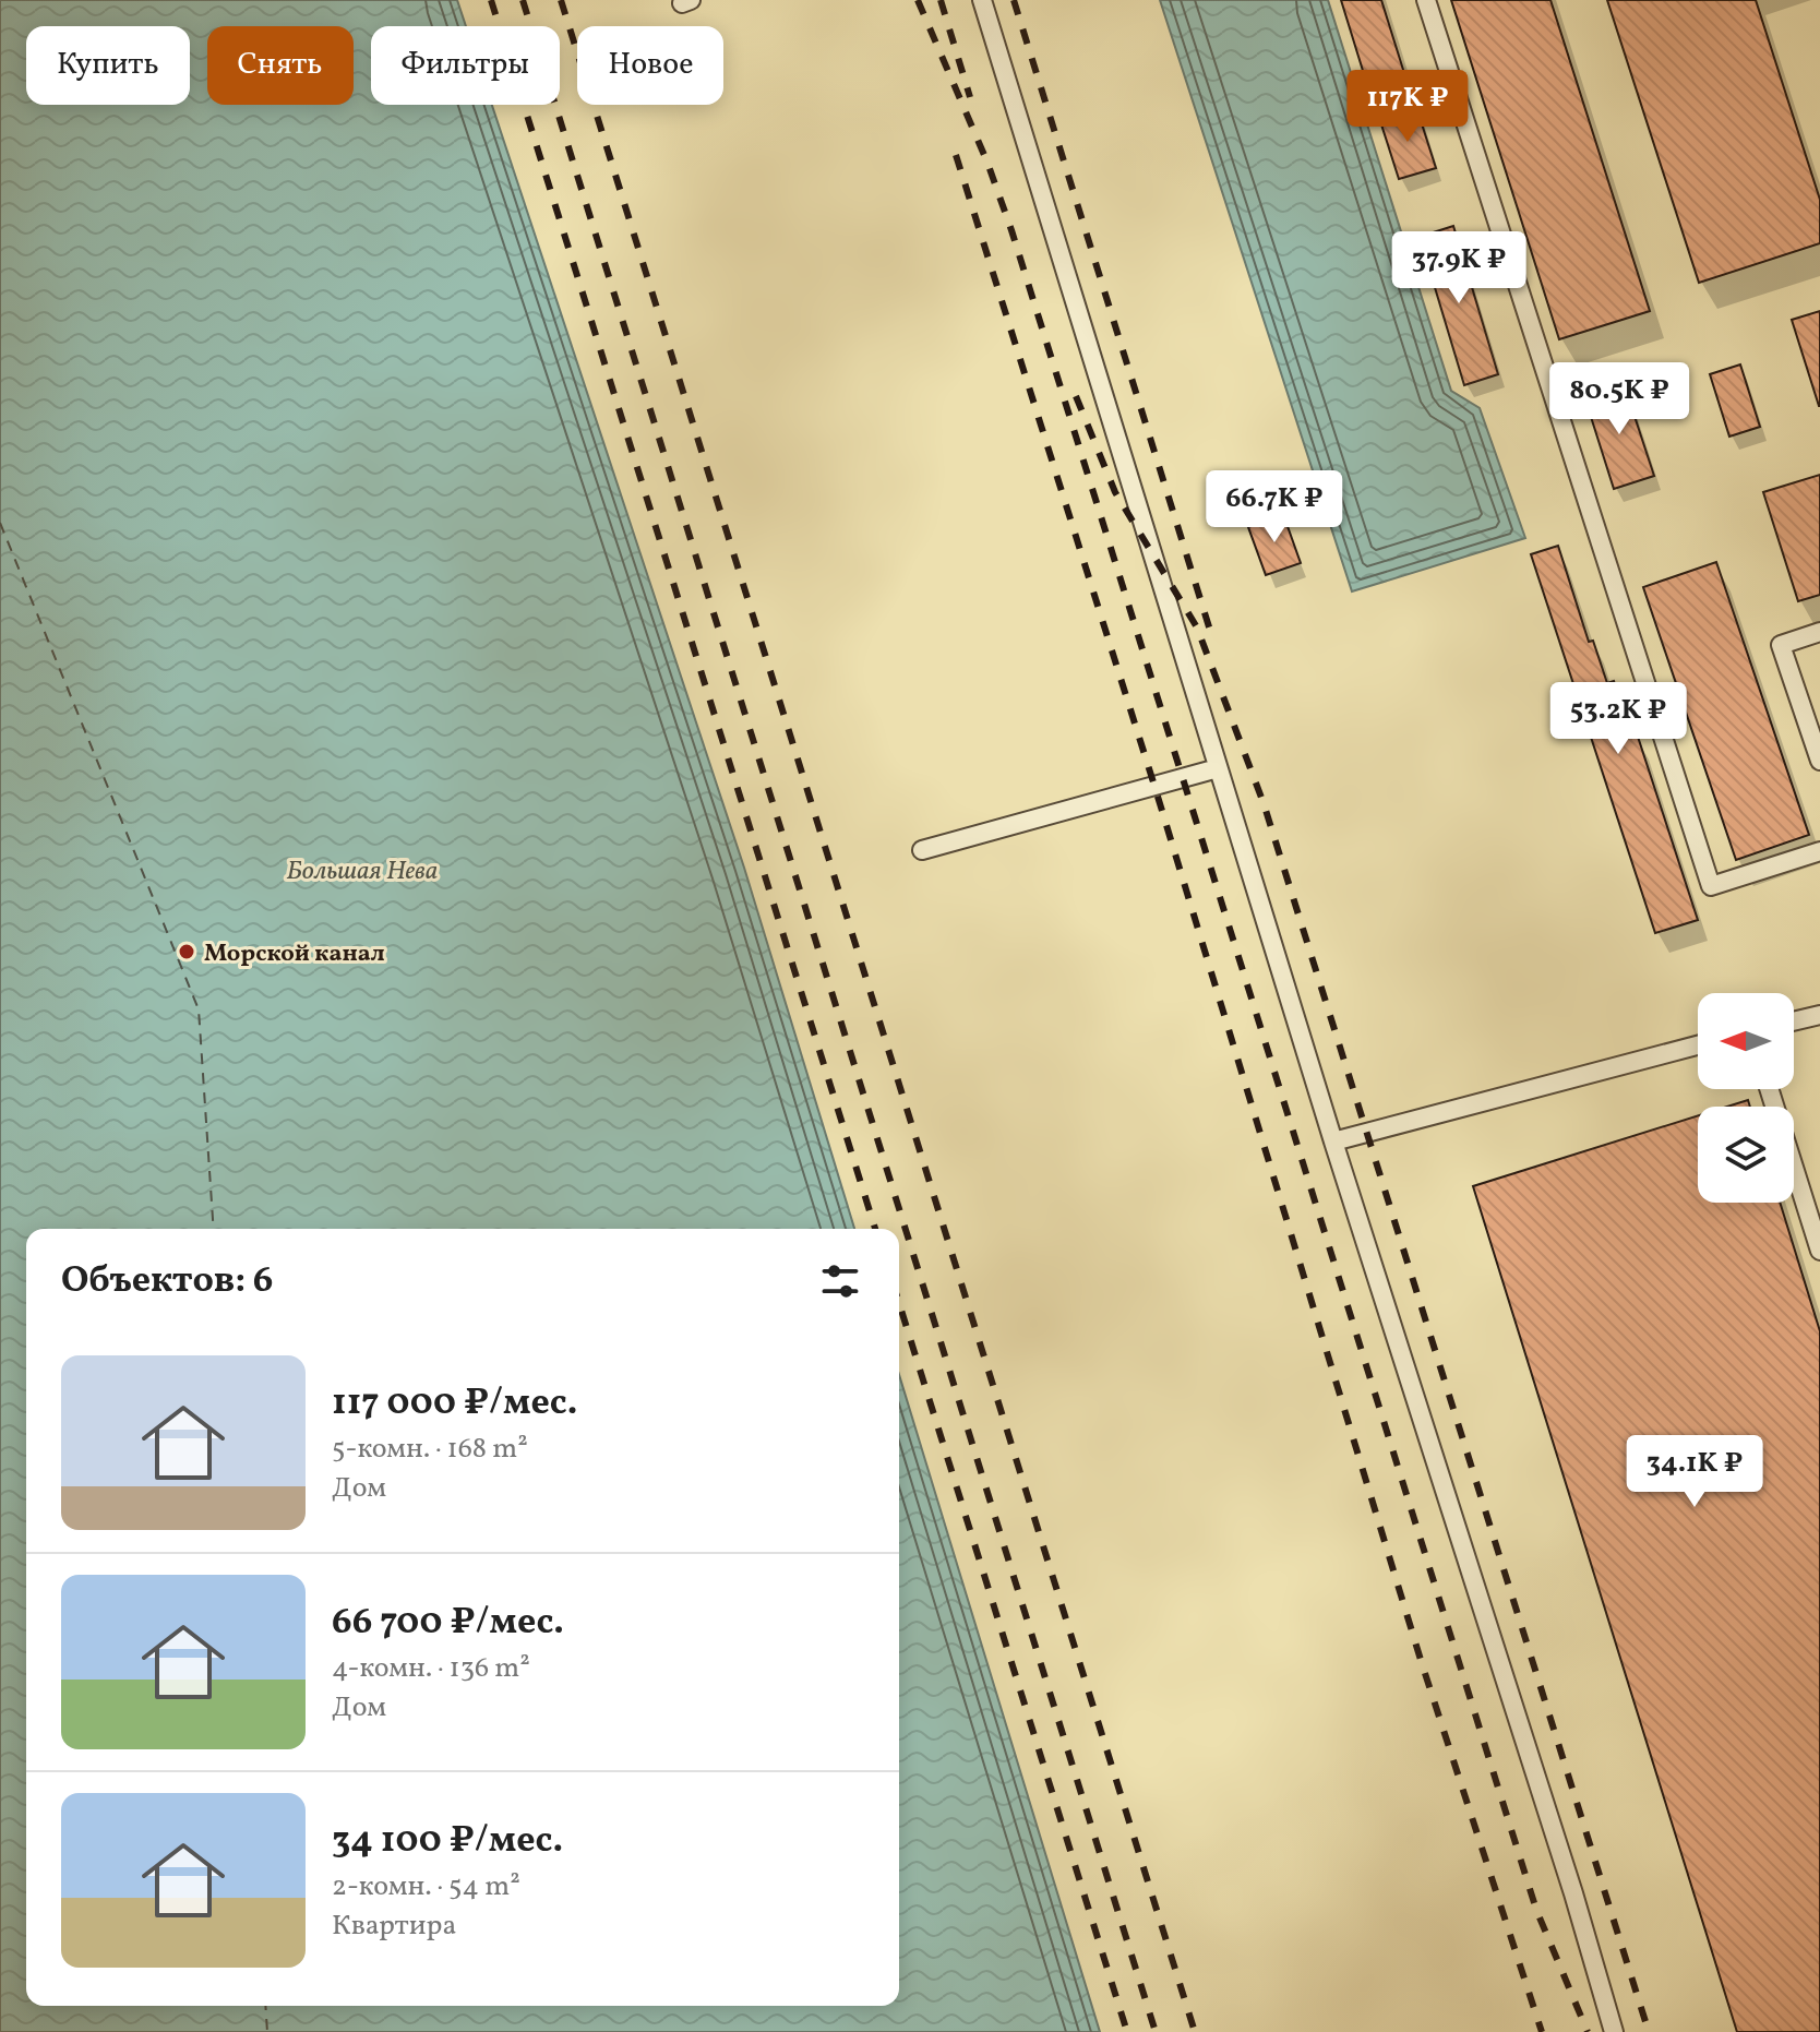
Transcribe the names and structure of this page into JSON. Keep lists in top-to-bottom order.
{
  "water": ["Большая Нева"],
  "places": ["Морской канал"],
  "north": "left",
  "page": {
    "chip": [
      "Купить",
      "Снять",
      "Фильтры",
      "Новое"
    ],
    "price": [
      "117K ₽",
      "37.9K ₽",
      "80.5K ₽",
      "66.7K ₽",
      "53.2K ₽",
      "34.1K ₽"
    ],
    "heading": "Объектов: 6",
    "list": [
      {
        "name": "117 000 ₽/мес.",
        "note": "5-комн. · 168 m² · Дом"
      },
      {
        "name": "66 700 ₽/мес.",
        "note": "4-комн. · 136 m² · Дом"
      },
      {
        "name": "34 100 ₽/мес.",
        "note": "2-комн. · 54 m² · Квартира"
      }
    ]
  }
}
